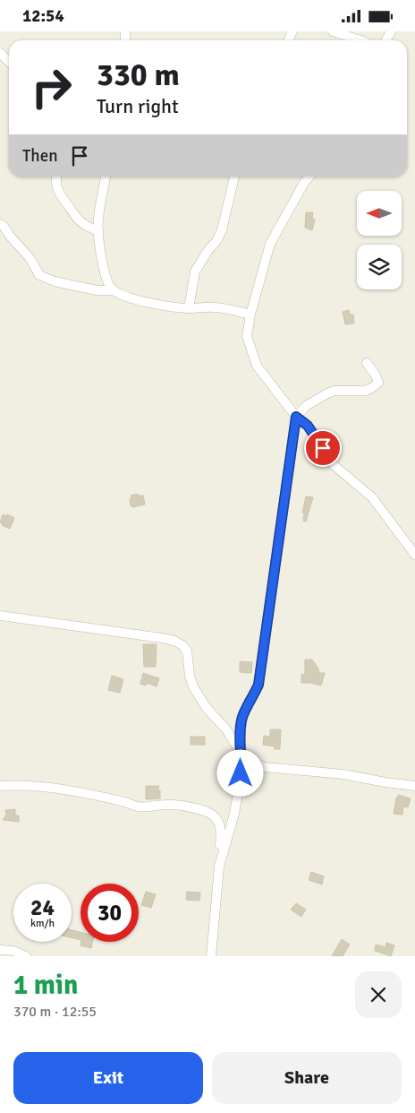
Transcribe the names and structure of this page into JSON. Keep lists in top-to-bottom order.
{
  "north": "left",
  "page": {
    "status": "12:54",
    "turn": ["330 m", "Turn right"],
    "then": "Then",
    "speed": "24 km/h",
    "limit": "30",
    "heading": ["1 min", "370 m · 12:55"],
    "buttons": ["Exit", "Share"]
  }
}
